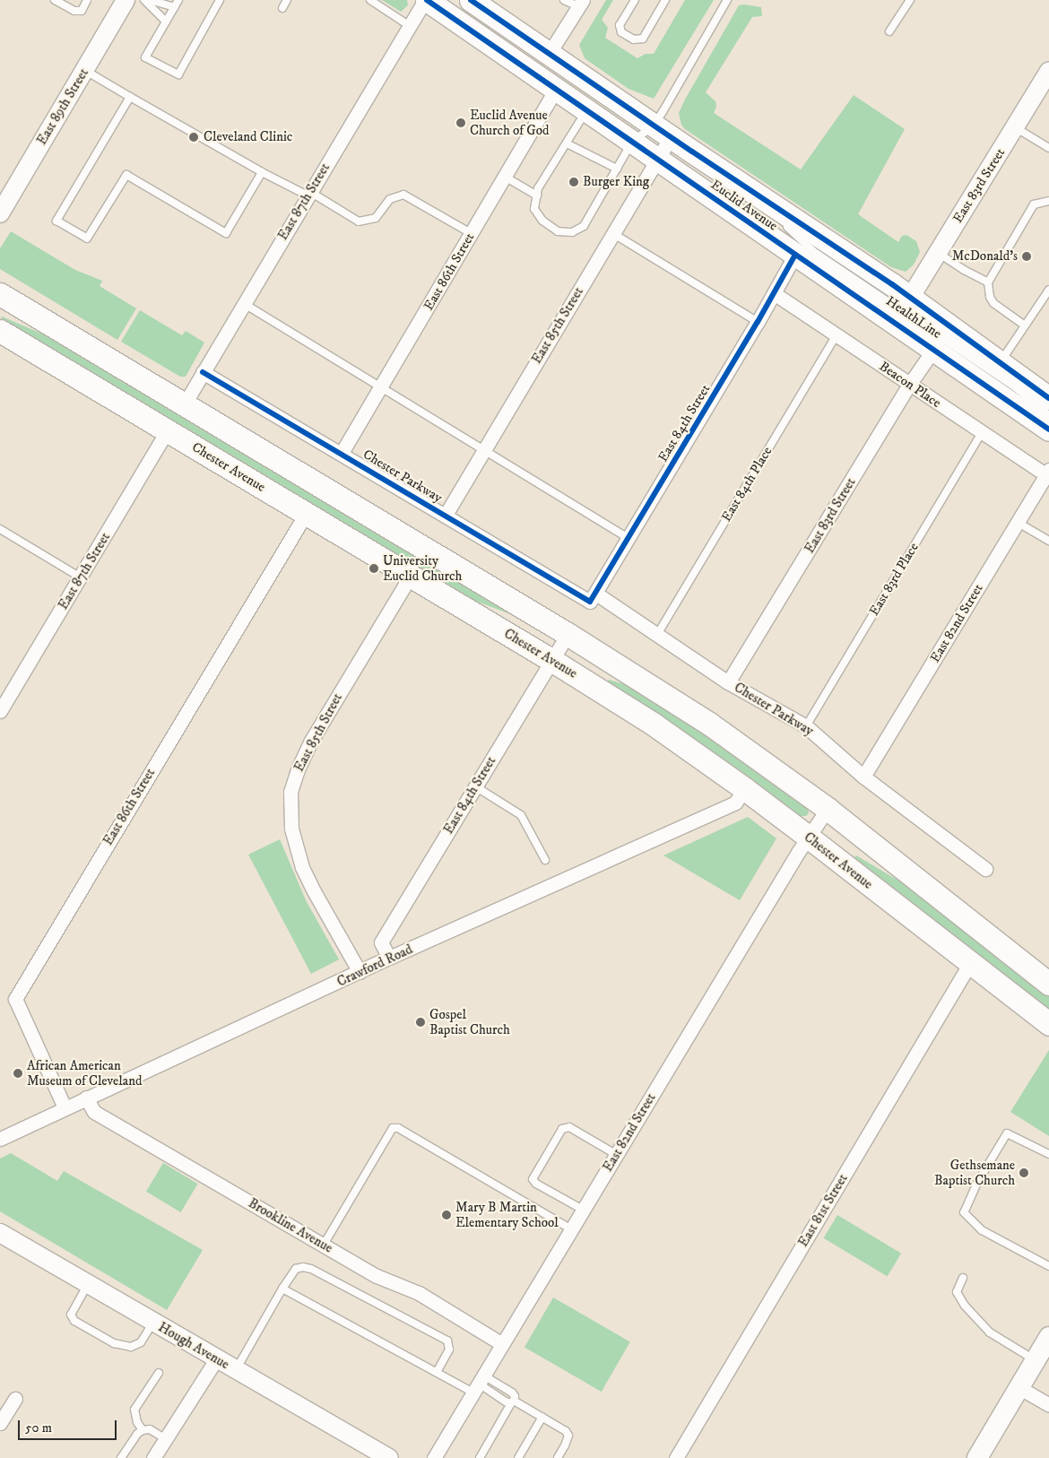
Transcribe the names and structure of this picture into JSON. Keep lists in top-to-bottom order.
{
  "streets": {
    "main road": ["Euclid Avenue", "Chester Avenue"],
    "street": [
      "East 89th Street",
      "East 83rd Street",
      "East 87th Street",
      "East 86th Street",
      "East 85th Street",
      "Beacon Place",
      "East 84th Street",
      "Chester Parkway",
      "East 82nd Street",
      "Crawford Road",
      "East 81st Street",
      "Brookline Avenue",
      "Hough Avenue"
    ],
    "lane": ["HealthLine", "East 84th Place", "East 83rd Place"]
  },
  "crossings": [
    ["East 83rd Street", "Euclid Avenue"],
    ["East 83rd Street", "HealthLine"],
    ["East 83rd Street", "Beacon Place"],
    ["East 83rd Street", "Chester Parkway"],
    ["East 87th Street", "Euclid Avenue"],
    ["East 87th Street", "Chester Avenue"],
    ["East 87th Street", "Chester Parkway"],
    ["Euclid Avenue", "East 86th Street"],
    ["Euclid Avenue", "HealthLine"],
    ["Euclid Avenue", "East 85th Street"],
    ["Euclid Avenue", "East 84th Street"],
    ["East 86th Street", "Chester Avenue"],
    ["East 86th Street", "Chester Parkway"],
    ["East 86th Street", "Crawford Road"],
    ["East 85th Street", "Chester Avenue"],
    ["East 85th Street", "Chester Parkway"],
    ["East 85th Street", "Crawford Road"],
    ["Beacon Place", "East 84th Street"],
    ["Beacon Place", "East 84th Place"],
    ["Beacon Place", "East 83rd Place"],
    ["Beacon Place", "East 82nd Street"],
    ["East 84th Street", "Chester Avenue"],
    ["East 84th Street", "Chester Parkway"],
    ["East 84th Street", "Crawford Road"],
    ["Chester Avenue", "East 82nd Street"],
    ["Chester Avenue", "Crawford Road"],
    ["Chester Avenue", "East 81st Street"],
    ["Chester Parkway", "East 84th Place"],
    ["Chester Parkway", "East 83rd Place"],
    ["Chester Parkway", "East 82nd Street"],
    ["East 82nd Street", "Brookline Avenue"],
    ["Crawford Road", "Brookline Avenue"]
  ],
  "places": [
    "Euclid Avenue Church of God",
    "Cleveland Clinic",
    "Burger King",
    "McDonald's",
    "University Euclid Church",
    "Gospel Baptist Church",
    "African American Museum of Cleveland",
    "Gethsemane Baptist Church",
    "Mary B Martin Elementary School"
  ],
  "scale_bar": "50 m"
}
